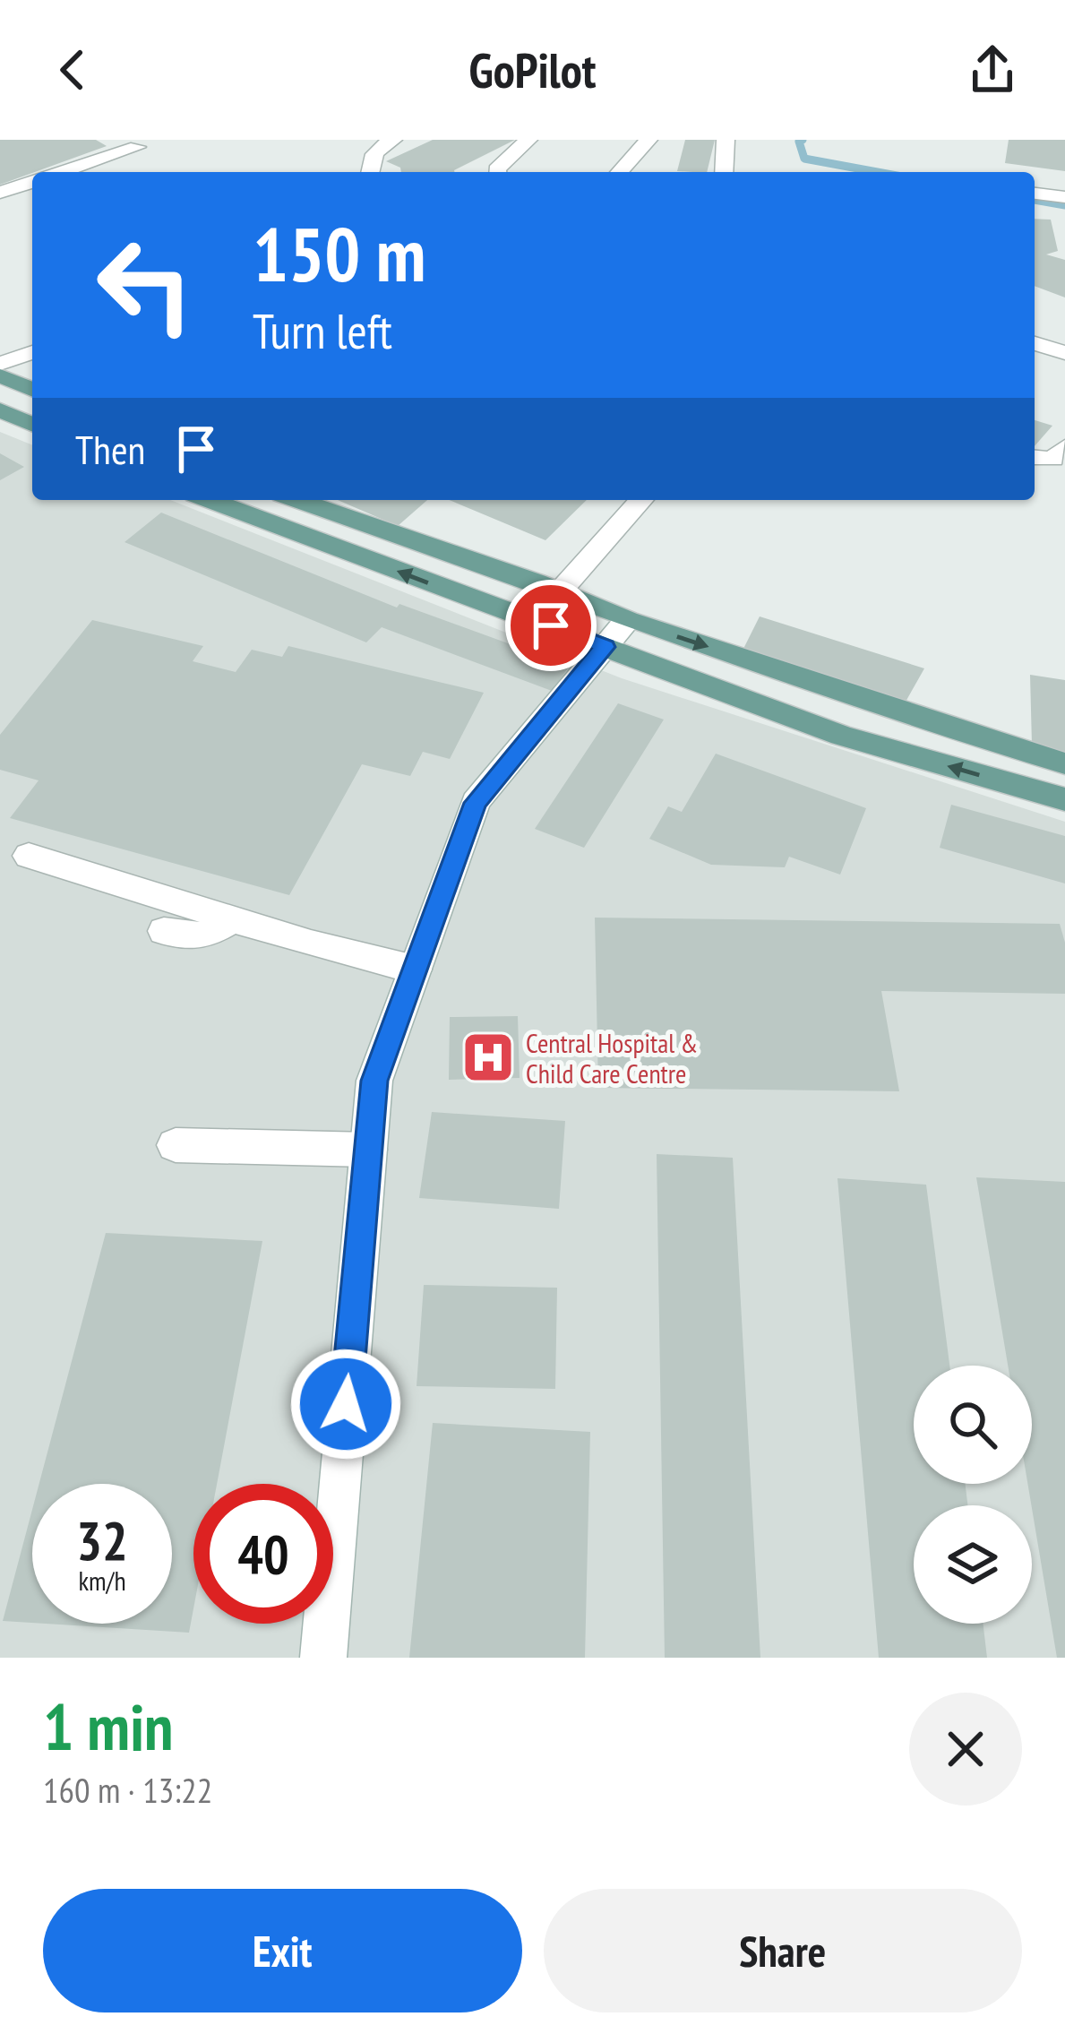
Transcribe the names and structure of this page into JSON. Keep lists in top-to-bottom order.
{
  "places": {
    "hospital": ["Central Hospital & Child Care Centre"]
  },
  "page": {
    "header": "GoPilot",
    "turn": ["150 m", "Turn left"],
    "then": "Then",
    "speed": "32 km/h",
    "limit": "40",
    "heading": ["1 min", "160 m · 13:22"],
    "buttons": ["Exit", "Share"]
  }
}
